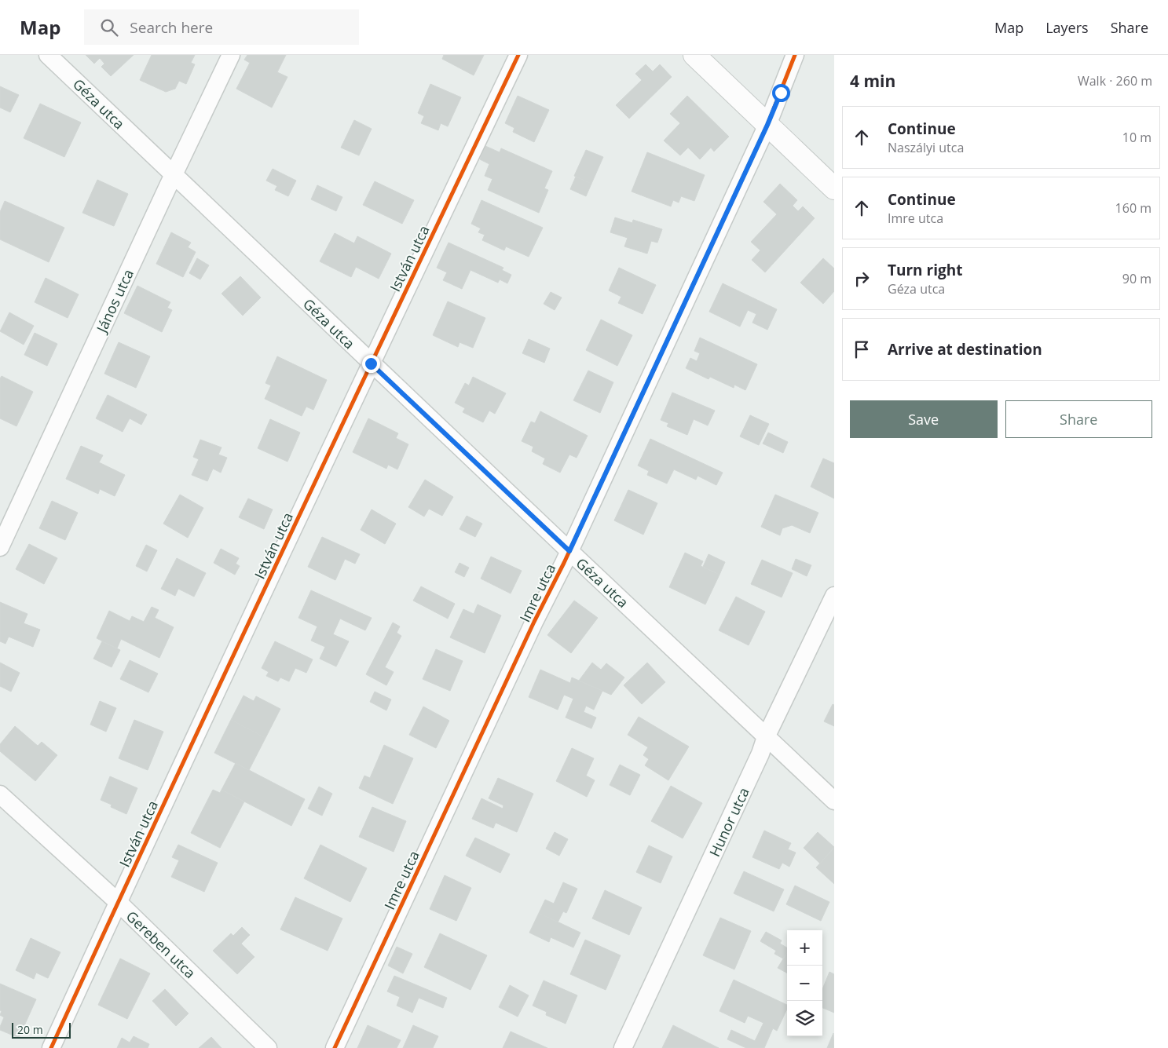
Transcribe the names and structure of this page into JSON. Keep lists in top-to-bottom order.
{
  "streets": {
    "street": [
      "Géza utca",
      "István utca",
      "János utca",
      "Imre utca",
      "Hunor utca",
      "Gereben utca"
    ]
  },
  "crossings": [
    ["Géza utca", "István utca"],
    ["Géza utca", "János utca"],
    ["Géza utca", "Imre utca"],
    ["Géza utca", "Hunor utca"],
    ["István utca", "Gereben utca"]
  ],
  "scale_bar": "20 m",
  "page": {
    "header": "Map",
    "search": "Search here",
    "nav": ["Map", "Layers", "Share"],
    "heading": ["4 min", "Walk · 260 m"],
    "list": [
      ["Continue", "Naszályi utca", "10 m"],
      ["Continue", "Imre utca", "160 m"],
      ["Turn right", "Géza utca", "90 m"],
      "Arrive at destination"
    ],
    "buttons": ["Save", "Share"],
    "map_buttons": ["+", "−"],
    "scale": "20 m"
  }
}
